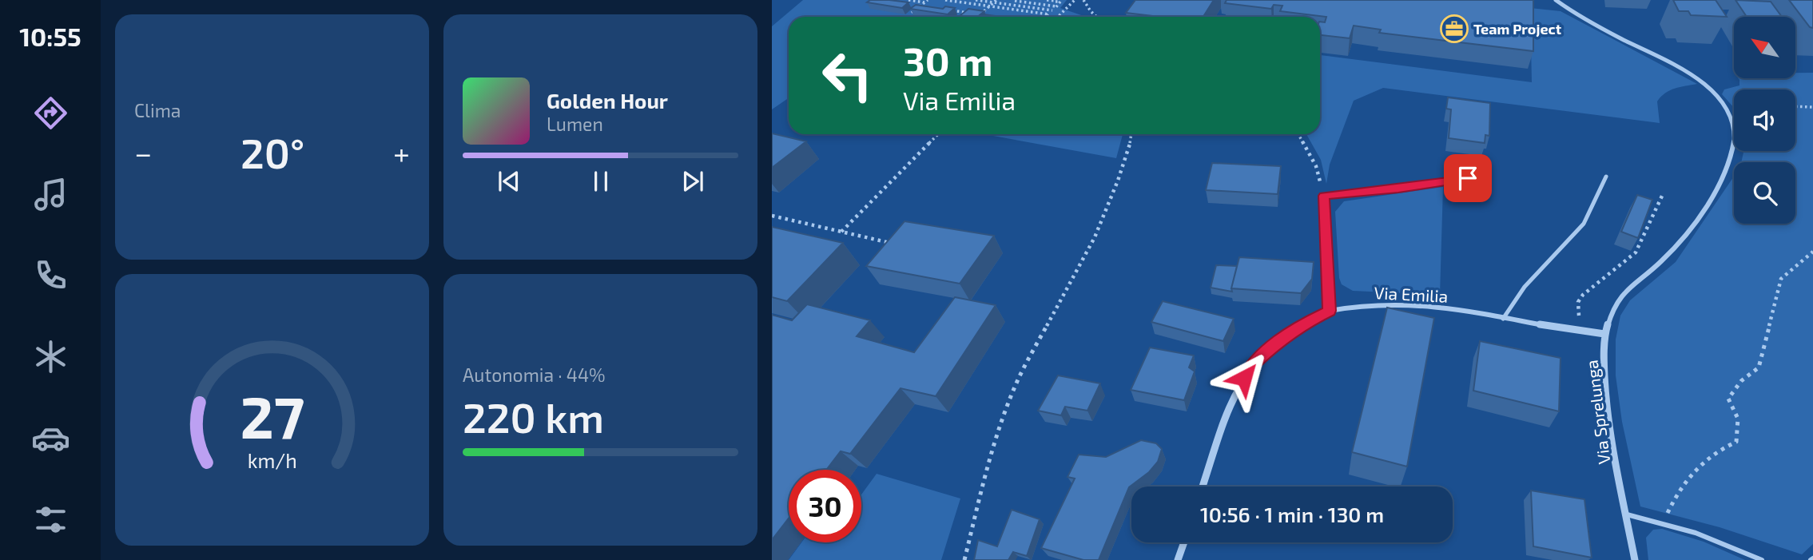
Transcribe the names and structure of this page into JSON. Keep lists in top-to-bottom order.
{
  "streets": {
    "street": ["Via Emilia", "Via Sprelunga"]
  },
  "crossings": [
    ["Via Emilia", "Via Sprelunga"]
  ],
  "places": {
    "office": ["Team Project"]
  },
  "north": "top left",
  "page": {
    "tabs": "10:55",
    "tile": [
      "Clima",
      ["Autonomia · 44%", "220 km"]
    ],
    "turn": ["30 m", "Via Emilia"],
    "song": ["Golden Hour", "Lumen"],
    "heat": ["−", "20°", "+"],
    "limit": "30",
    "trip": "10:56 · 1 min · 130 m",
    "gauge": ["27", "km/h"]
  }
}
